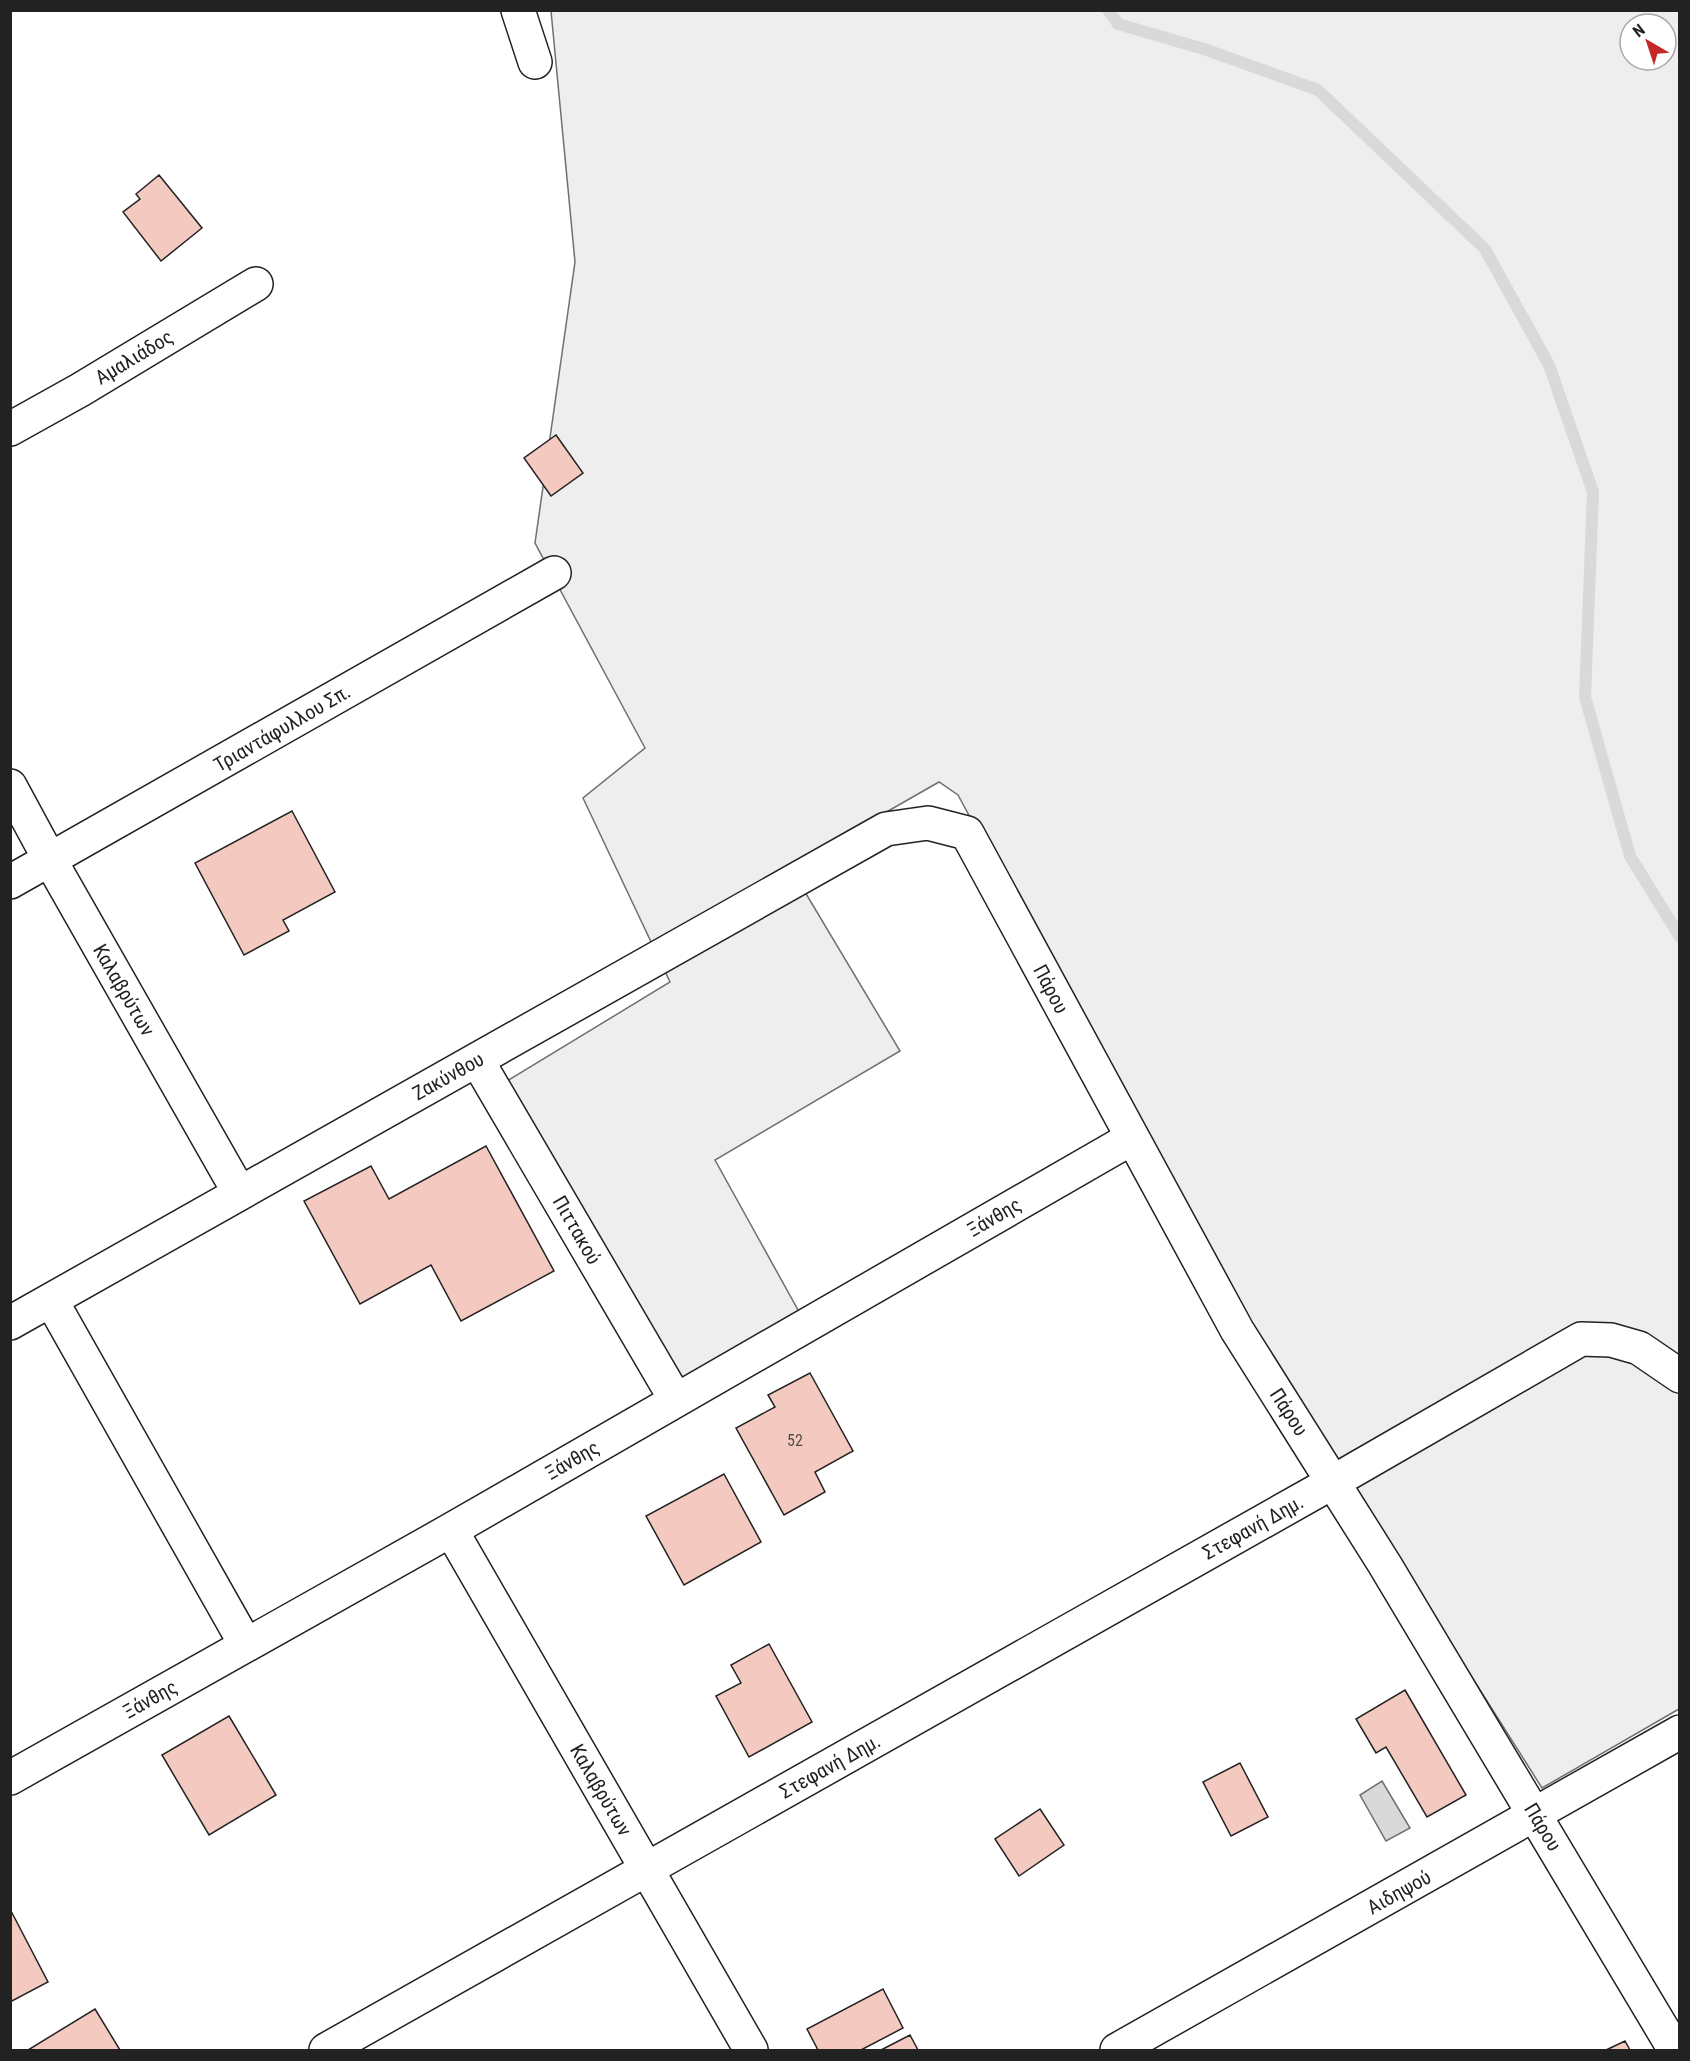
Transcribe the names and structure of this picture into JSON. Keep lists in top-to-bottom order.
{
  "streets": {
    "street": [
      "Αμαλιάδος",
      "Τριαντάφυλλου Σπ.",
      "Πάρου",
      "Καλαβρύτων",
      "Ζακύνθου",
      "Ξάνθης",
      "Πιττακού",
      "Στεφανή Δημ.",
      "Αιδηψού"
    ]
  },
  "crossings": [
    ["Τριαντάφυλλου Σπ.", "Καλαβρύτων"],
    ["Πάρου", "Ζακύνθου"],
    ["Πάρου", "Ξάνθης"],
    ["Πάρου", "Στεφανή Δημ."],
    ["Πάρου", "Αιδηψού"],
    ["Καλαβρύτων", "Ζακύνθου"],
    ["Καλαβρύτων", "Ξάνθης"],
    ["Καλαβρύτων", "Στεφανή Δημ."],
    ["Ζακύνθου", "Πιττακού"],
    ["Ξάνθης", "Πιττακού"]
  ],
  "house_numbers": ["52"],
  "north": "top left"
}
